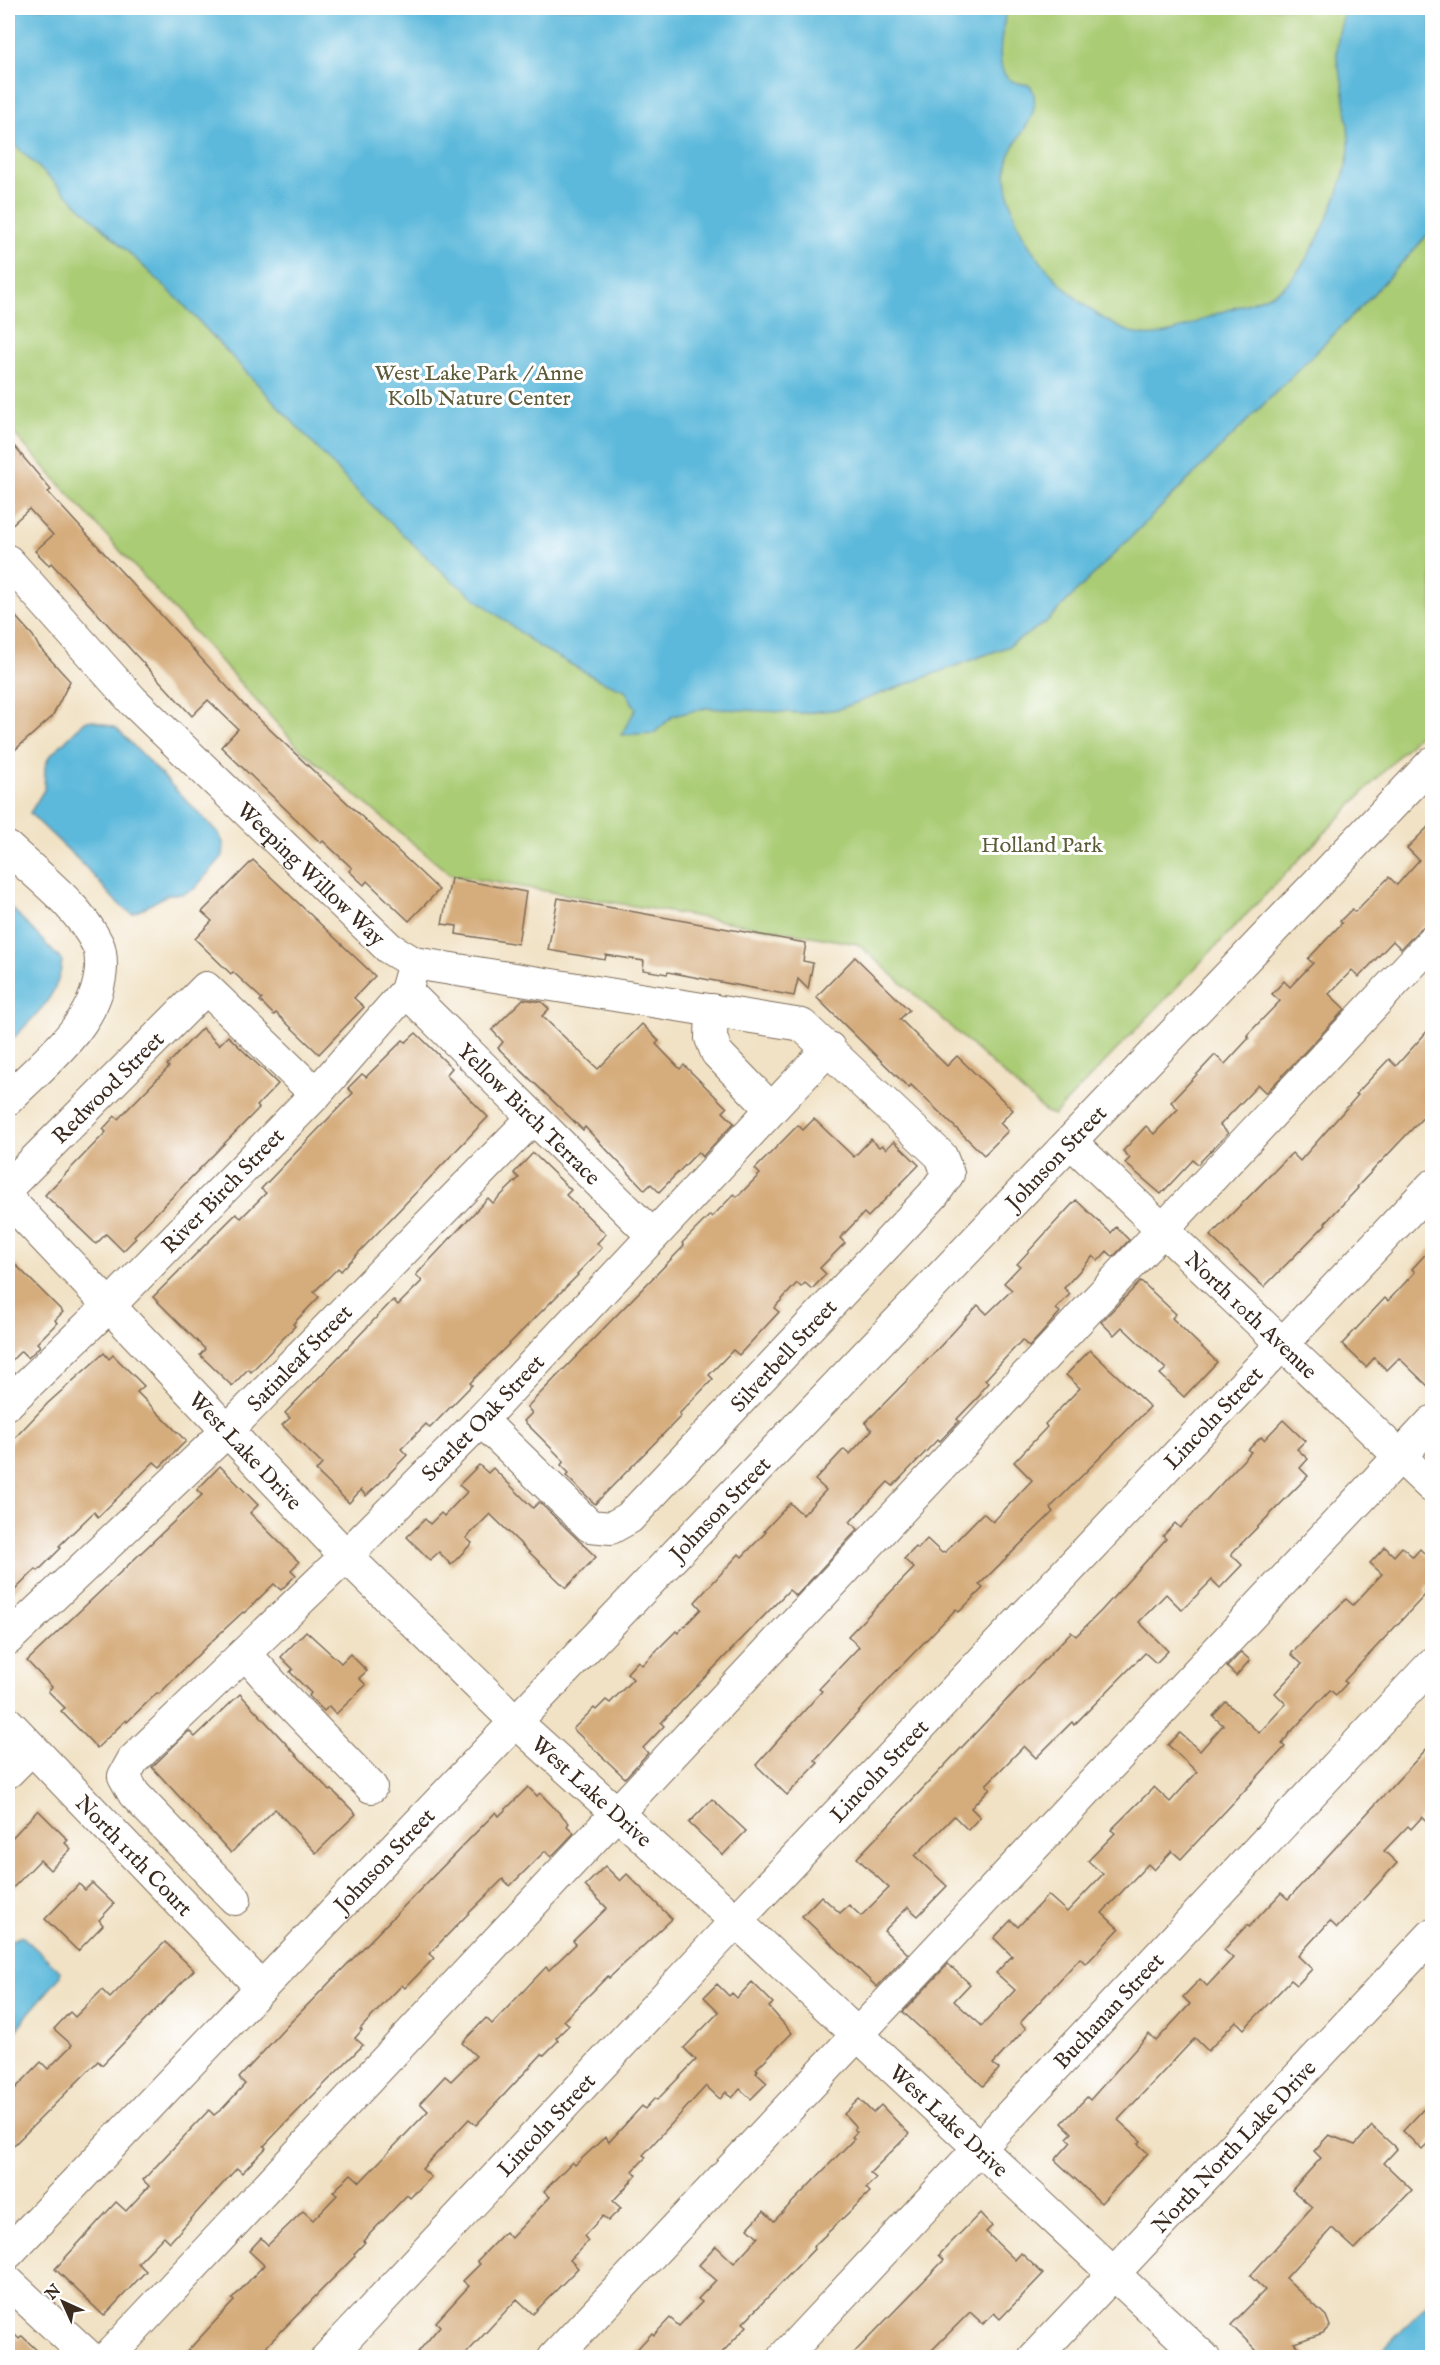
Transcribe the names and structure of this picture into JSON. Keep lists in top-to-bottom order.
{
  "streets": {
    "street": [
      "Weeping Willow Way",
      "Redwood Street",
      "Yellow Birch Terrace",
      "Johnson Street",
      "River Birch Street",
      "North 10th Avenue",
      "Silverbell Street",
      "Satinleaf Street",
      "Scarlet Oak Street",
      "Lincoln Street",
      "West Lake Drive",
      "North 11th Court",
      "Buchanan Street",
      "North North Lake Drive"
    ]
  },
  "crossings": [
    ["Weeping Willow Way", "Yellow Birch Terrace"],
    ["Weeping Willow Way", "River Birch Street"],
    ["Weeping Willow Way", "Silverbell Street"],
    ["Weeping Willow Way", "Scarlet Oak Street"],
    ["Redwood Street", "River Birch Street"],
    ["Yellow Birch Terrace", "River Birch Street"],
    ["Yellow Birch Terrace", "Satinleaf Street"],
    ["Yellow Birch Terrace", "Scarlet Oak Street"],
    ["Johnson Street", "North 10th Avenue"],
    ["Johnson Street", "West Lake Drive"],
    ["Johnson Street", "North 11th Court"],
    ["River Birch Street", "West Lake Drive"],
    ["North 10th Avenue", "Lincoln Street"],
    ["Silverbell Street", "Scarlet Oak Street"],
    ["Satinleaf Street", "West Lake Drive"],
    ["Scarlet Oak Street", "West Lake Drive"],
    ["Lincoln Street", "West Lake Drive"],
    ["West Lake Drive", "Buchanan Street"],
    ["West Lake Drive", "North North Lake Drive"]
  ],
  "parks": ["West Lake Park / Anne Kolb Nature Center", "Holland Park"],
  "north": "top left"
}
